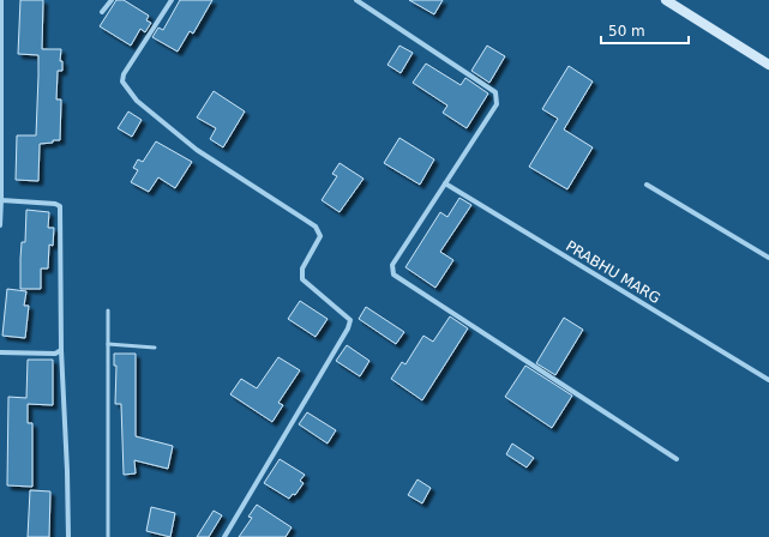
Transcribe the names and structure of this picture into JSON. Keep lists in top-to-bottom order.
{
  "streets": {
    "street": ["PRABHU MARG"]
  },
  "scale_bar": "50 m"
}
